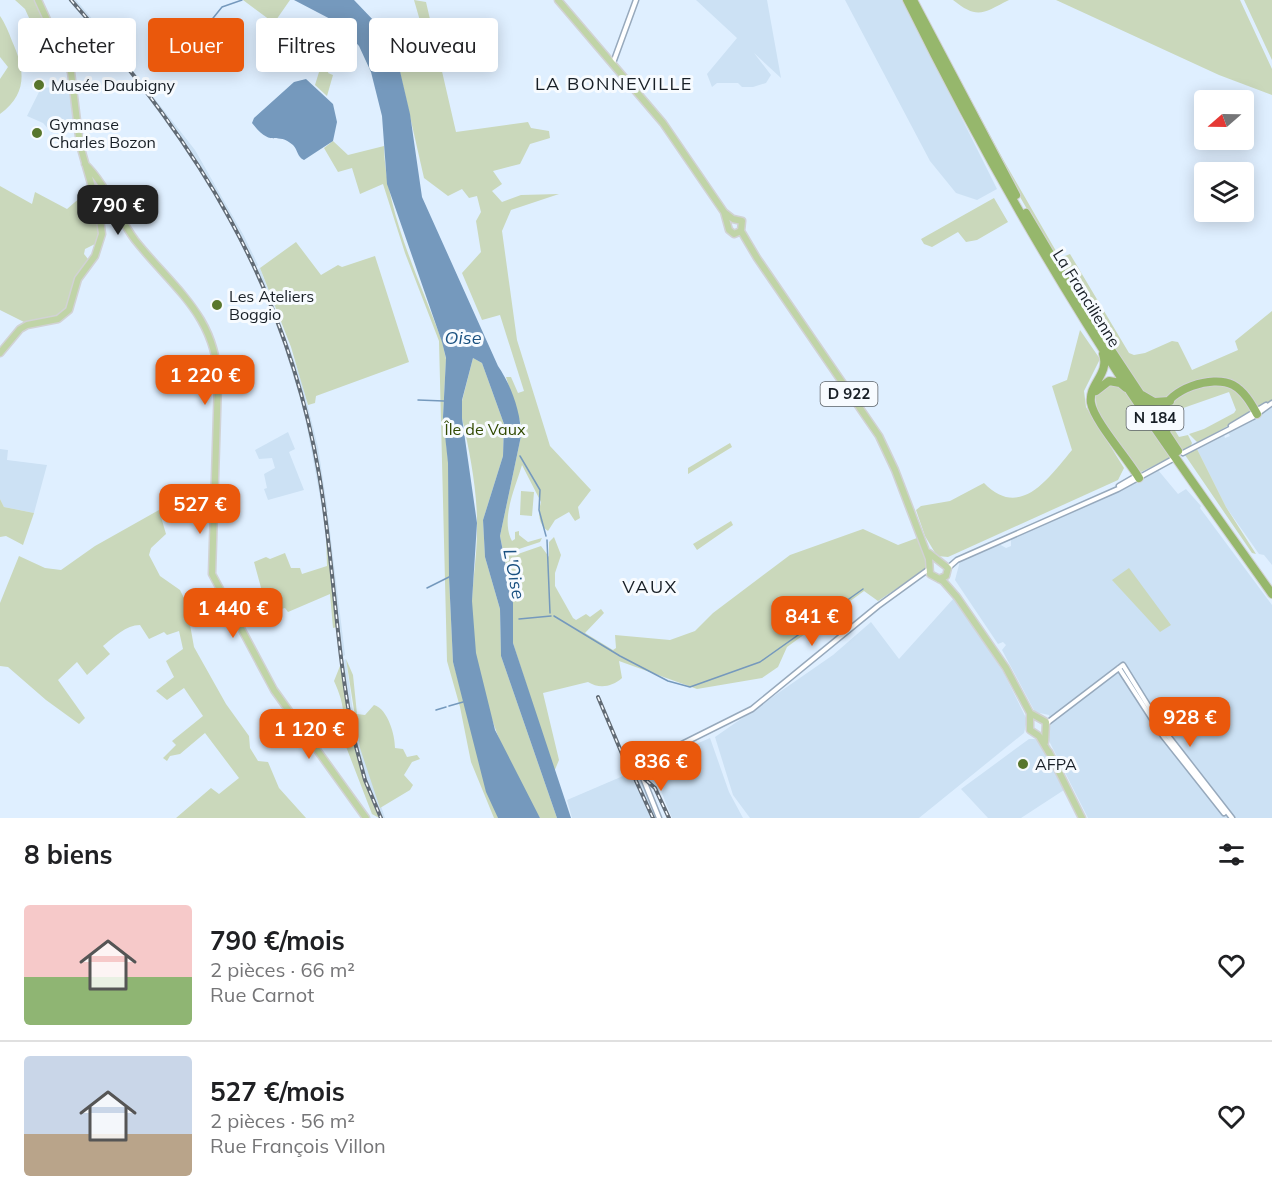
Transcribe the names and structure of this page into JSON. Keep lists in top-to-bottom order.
{
  "streets": {
    "highway": ["La Francilienne", "N 184"],
    "main road": ["D 922"]
  },
  "districts": ["LA BONNEVILLE", "VAUX"],
  "water": ["Oise", "L'Oise"],
  "parks": ["Île de Vaux"],
  "places": [
    "Musée Daubigny",
    "Gymnase Charles Bozon",
    "Les Ateliers Boggio",
    "AFPA"
  ],
  "north": "left",
  "page": {
    "chip": [
      "Acheter",
      "Louer",
      "Filtres",
      "Nouveau"
    ],
    "price": [
      "790 €",
      "1 220 €",
      "527 €",
      "1 440 €",
      "841 €",
      "928 €",
      "1 120 €",
      "836 €"
    ],
    "heading": "8 biens",
    "list": [
      {
        "name": "790 €/mois",
        "note": "2 pièces · 66 m² · Rue Carnot"
      },
      {
        "name": "527 €/mois",
        "note": "2 pièces · 56 m² · Rue François Villon"
      }
    ]
  }
}
